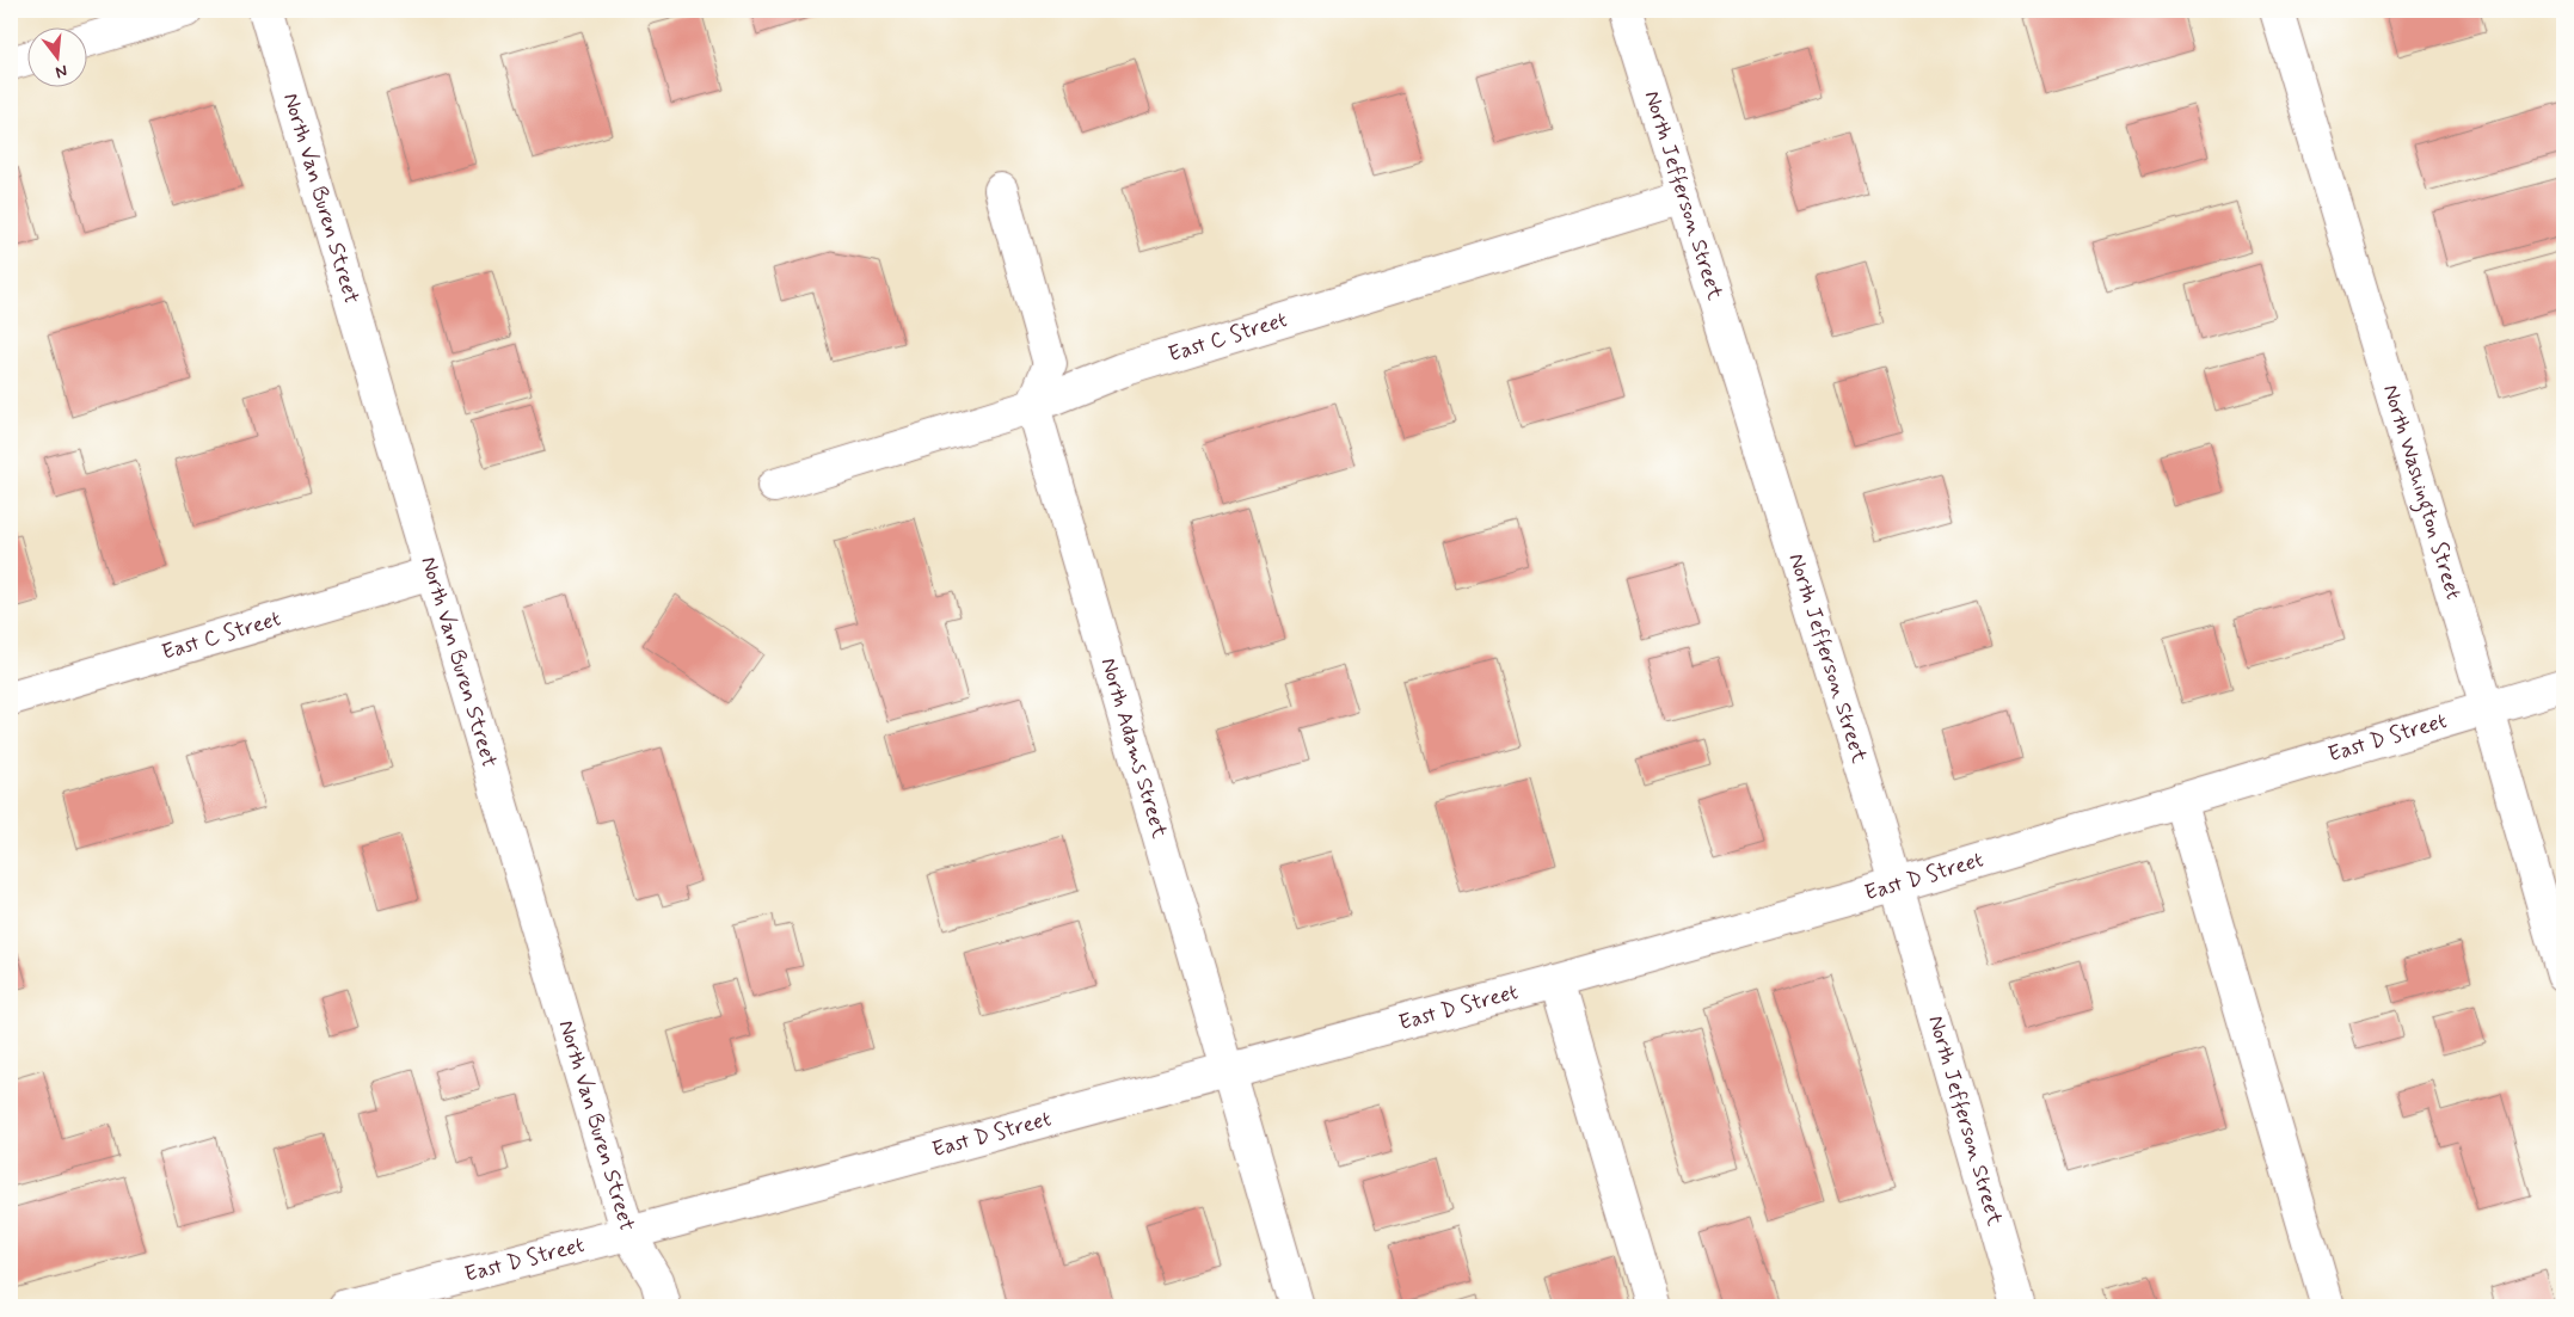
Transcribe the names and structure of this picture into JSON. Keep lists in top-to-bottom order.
{
  "streets": {
    "street": [
      "North Jefferson Street",
      "North Van Buren Street",
      "East C Street",
      "North Washington Street",
      "East D Street",
      "North Adams Street"
    ]
  },
  "crossings": [
    ["North Jefferson Street", "East C Street"],
    ["North Jefferson Street", "East D Street"],
    ["North Van Buren Street", "East C Street"],
    ["North Van Buren Street", "East D Street"],
    ["East C Street", "North Adams Street"],
    ["North Washington Street", "East D Street"],
    ["East D Street", "North Adams Street"]
  ],
  "north": "bottom"
}
